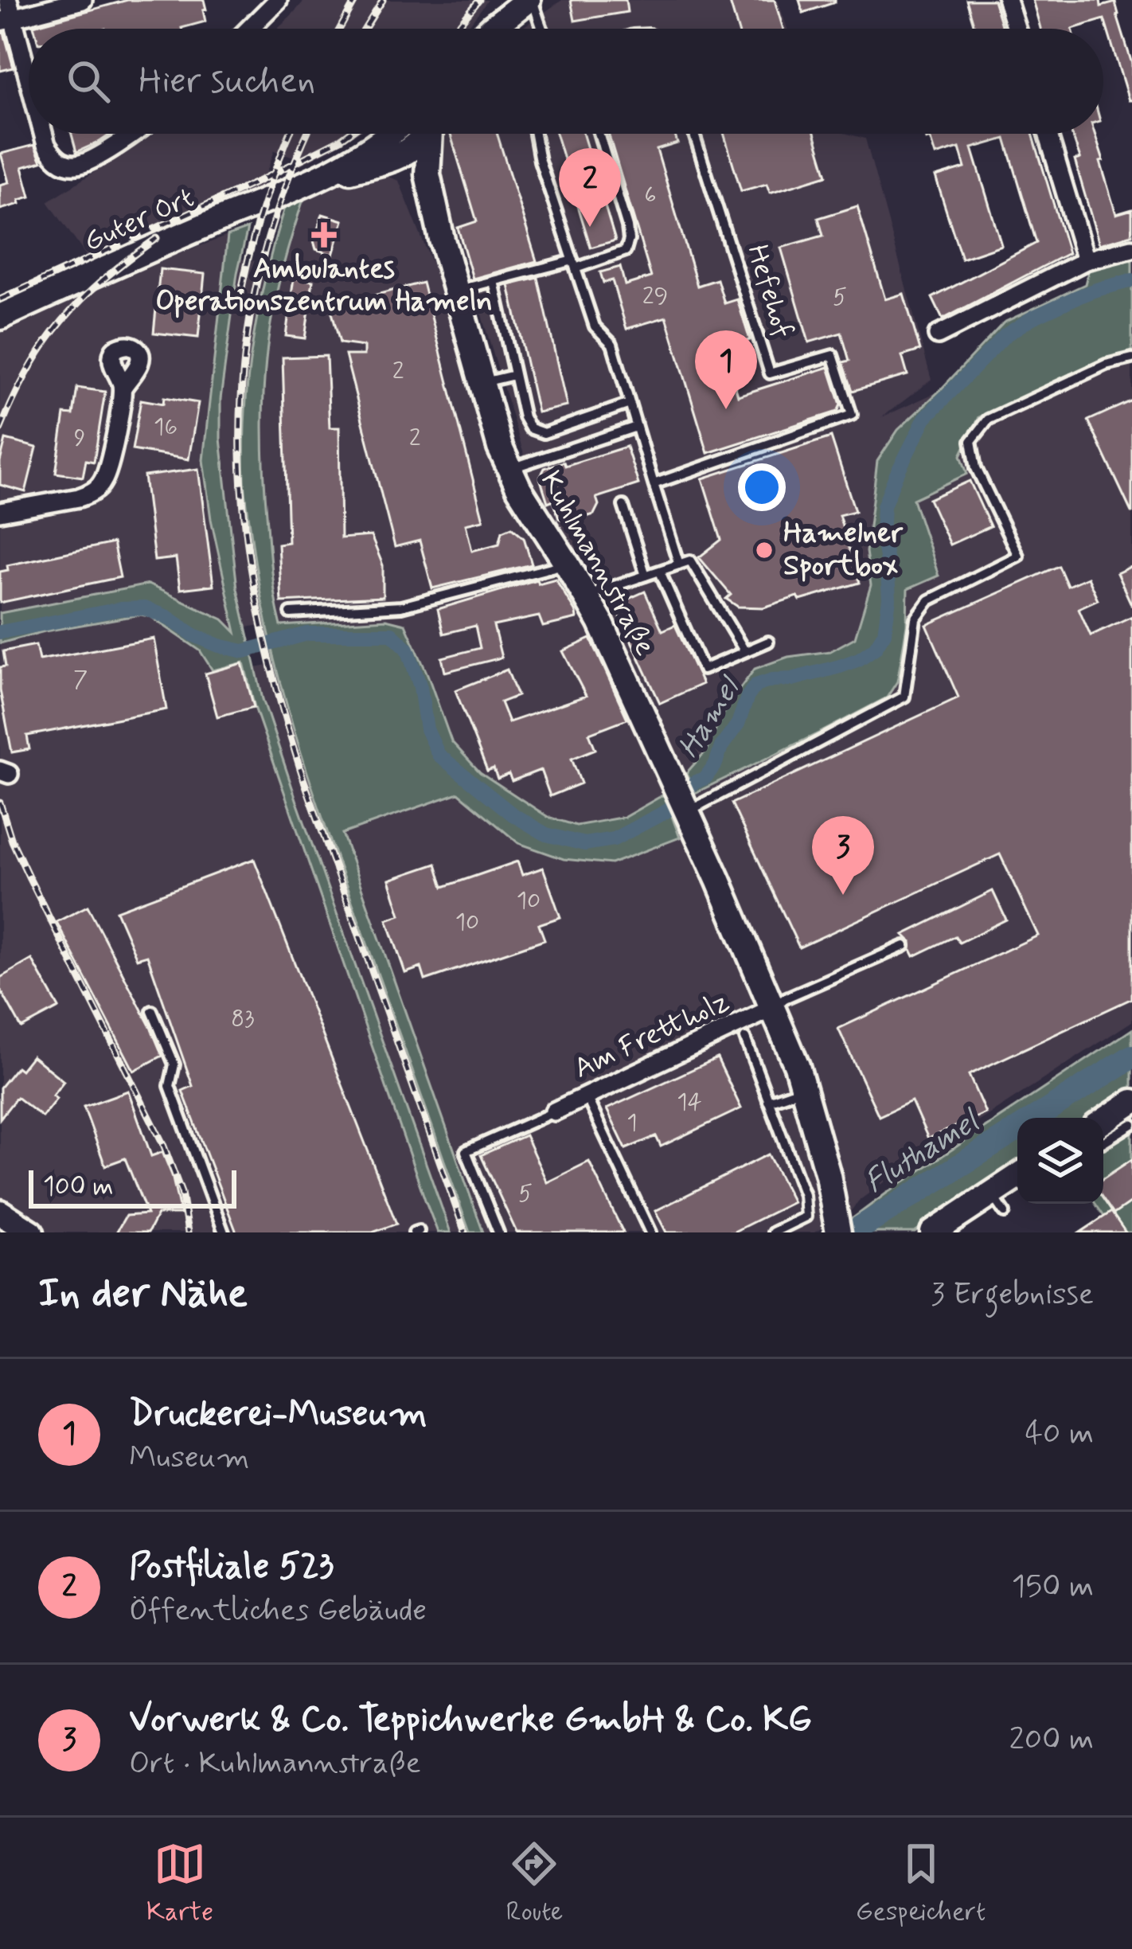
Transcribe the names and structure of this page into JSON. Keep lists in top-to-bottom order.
{
  "streets": {
    "main road": ["Guter Ort", "Kuhlmannstraße"],
    "street": ["Am Frettholz"],
    "lane": ["Hefehof"]
  },
  "crossings": [
    ["Kuhlmannstraße", "Am Frettholz"]
  ],
  "water": ["Hamel", "Fluthamel"],
  "places": {
    "health": ["Ambulantes Operationszentrum Hameln"],
    "other": ["Hamelner Sportbox"]
  },
  "house_numbers": [
    "6",
    "29",
    "5",
    "2",
    "16",
    "9",
    "2",
    "7",
    "10",
    "10",
    "83",
    "14",
    "1",
    "5"
  ],
  "scale_bar": "100 m",
  "page": {
    "search": "Hier suchen",
    "pins": ["2", "1", "3"],
    "scale": "100 m",
    "heading": ["In der Nähe", "3 Ergebnisse"],
    "list": [
      {
        "mark": "1",
        "name": "Druckerei-Museum",
        "note": "Museum",
        "value": "40 m"
      },
      {
        "mark": "2",
        "name": "Postfiliale 523",
        "note": "Öffentliches Gebäude",
        "value": "150 m"
      },
      {
        "mark": "3",
        "name": "Vorwerk & Co. Teppichwerke GmbH & Co. KG",
        "note": "Ort · Kuhlmannstraße",
        "value": "200 m"
      }
    ],
    "nav": ["Karte", "Route", "Gespeichert"]
  }
}
